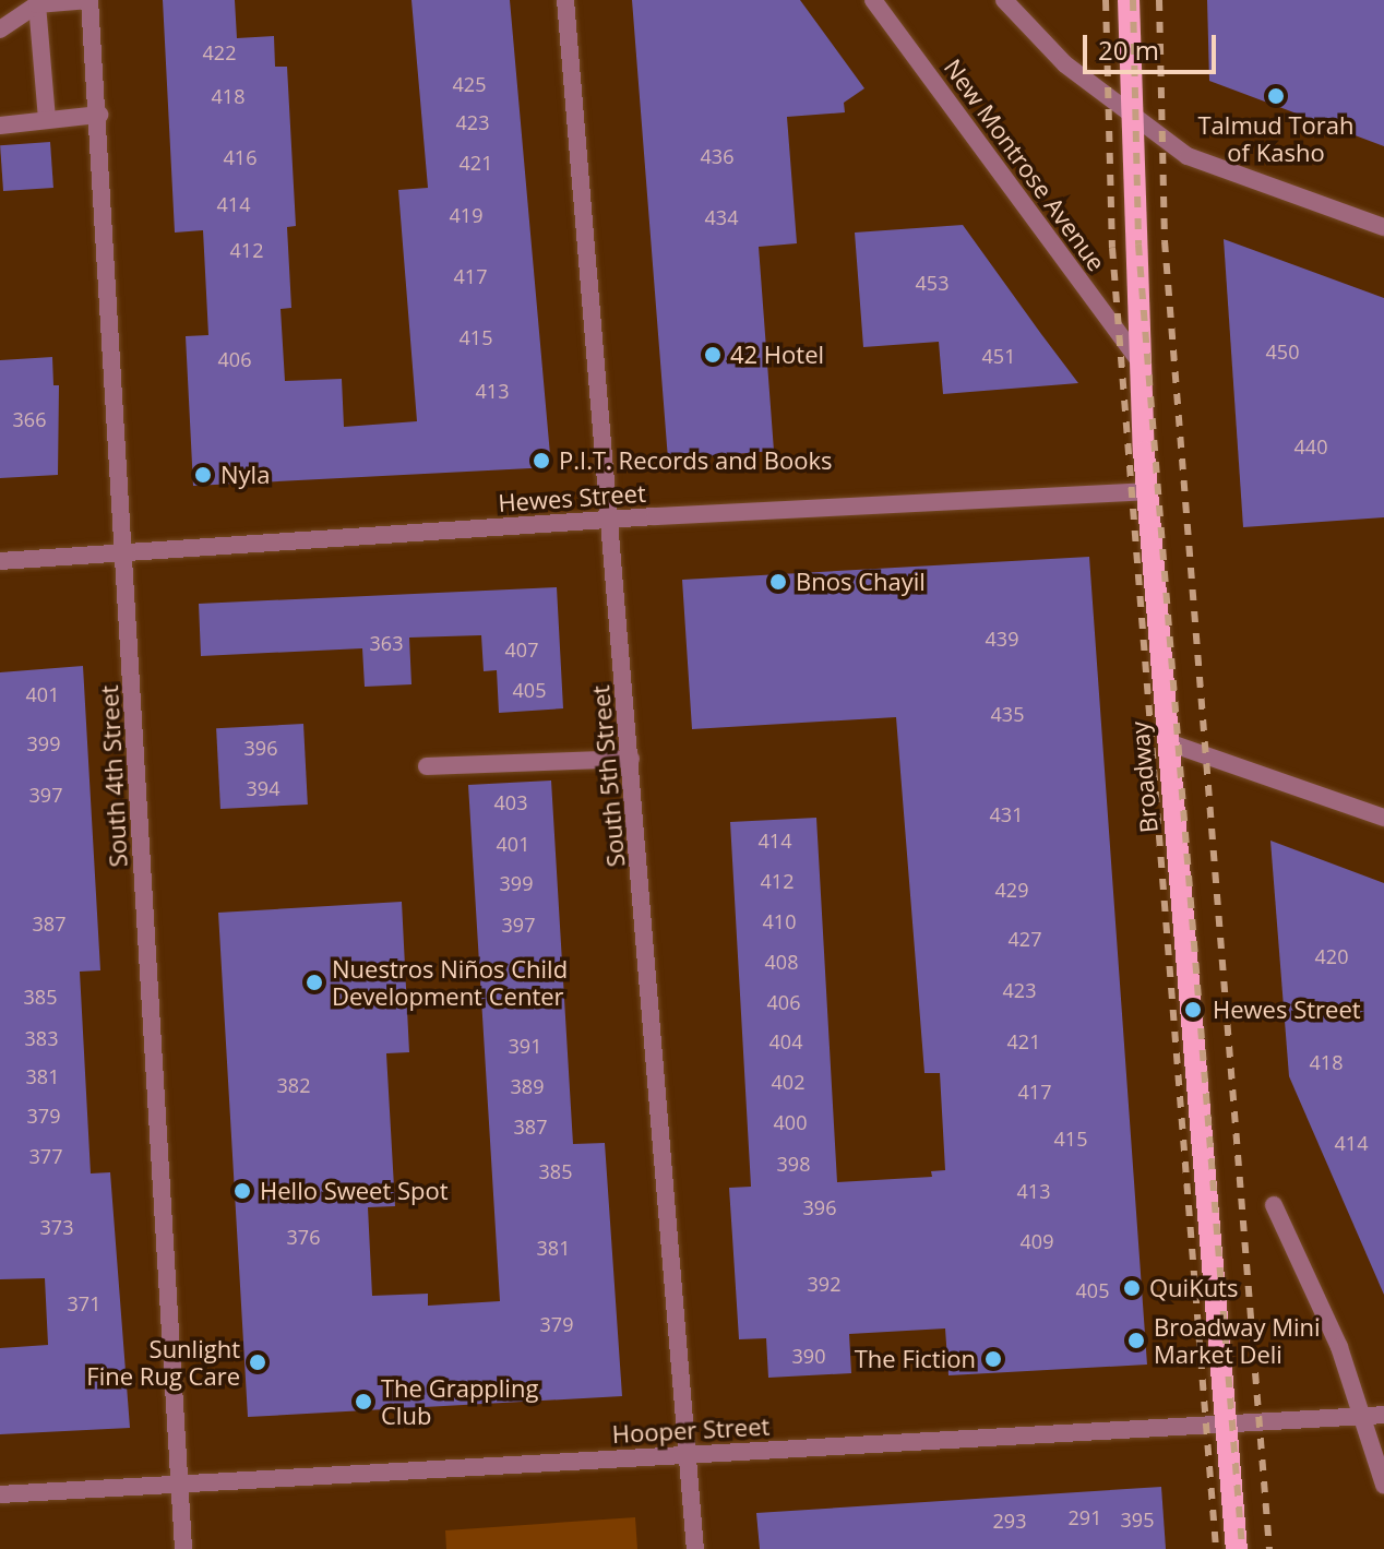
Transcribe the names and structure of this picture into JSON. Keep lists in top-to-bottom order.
{
  "streets": {
    "main road": ["Broadway"],
    "street": [
      "New Montrose Avenue",
      "Hewes Street",
      "South 4th Street",
      "South 5th Street",
      "Hooper Street"
    ]
  },
  "crossings": [
    ["New Montrose Avenue", "Broadway"],
    ["Hewes Street", "South 4th Street"],
    ["Hewes Street", "South 5th Street"],
    ["Hewes Street", "Broadway"],
    ["South 4th Street", "Hooper Street"],
    ["South 5th Street", "Hooper Street"],
    ["Broadway", "Hooper Street"]
  ],
  "places": [
    "Talmud Torah of Kasho",
    "42 Hotel",
    "P.I.T. Records and Books",
    "Nyla",
    "Bnos Chayil",
    "Nuestros Niños Child Development Center",
    "Hewes Street",
    "Hello Sweet Spot",
    "QuiKuts",
    "Broadway Mini Market Deli",
    "The Fiction",
    "Sunlight Fine Rug Care",
    "The Grappling Club"
  ],
  "house_numbers": [
    "422",
    "425",
    "418",
    "423",
    "436",
    "416",
    "421",
    "414",
    "419",
    "434",
    "412",
    "417",
    "453",
    "415",
    "450",
    "451",
    "406",
    "413",
    "366",
    "440",
    "439",
    "363",
    "407",
    "405",
    "401",
    "435",
    "399",
    "396",
    "394",
    "397",
    "403",
    "431",
    "414",
    "401",
    "412",
    "399",
    "429",
    "410",
    "387",
    "397",
    "427",
    "420",
    "408",
    "423",
    "385",
    "406",
    "383",
    "404",
    "421",
    "391",
    "418",
    "381",
    "402",
    "382",
    "389",
    "417",
    "379",
    "400",
    "387",
    "415",
    "414",
    "377",
    "398",
    "385",
    "413",
    "396",
    "373",
    "376",
    "409",
    "381",
    "392",
    "405",
    "371",
    "379",
    "390",
    "291",
    "395",
    "293"
  ],
  "scale_bar": "20 m"
}
